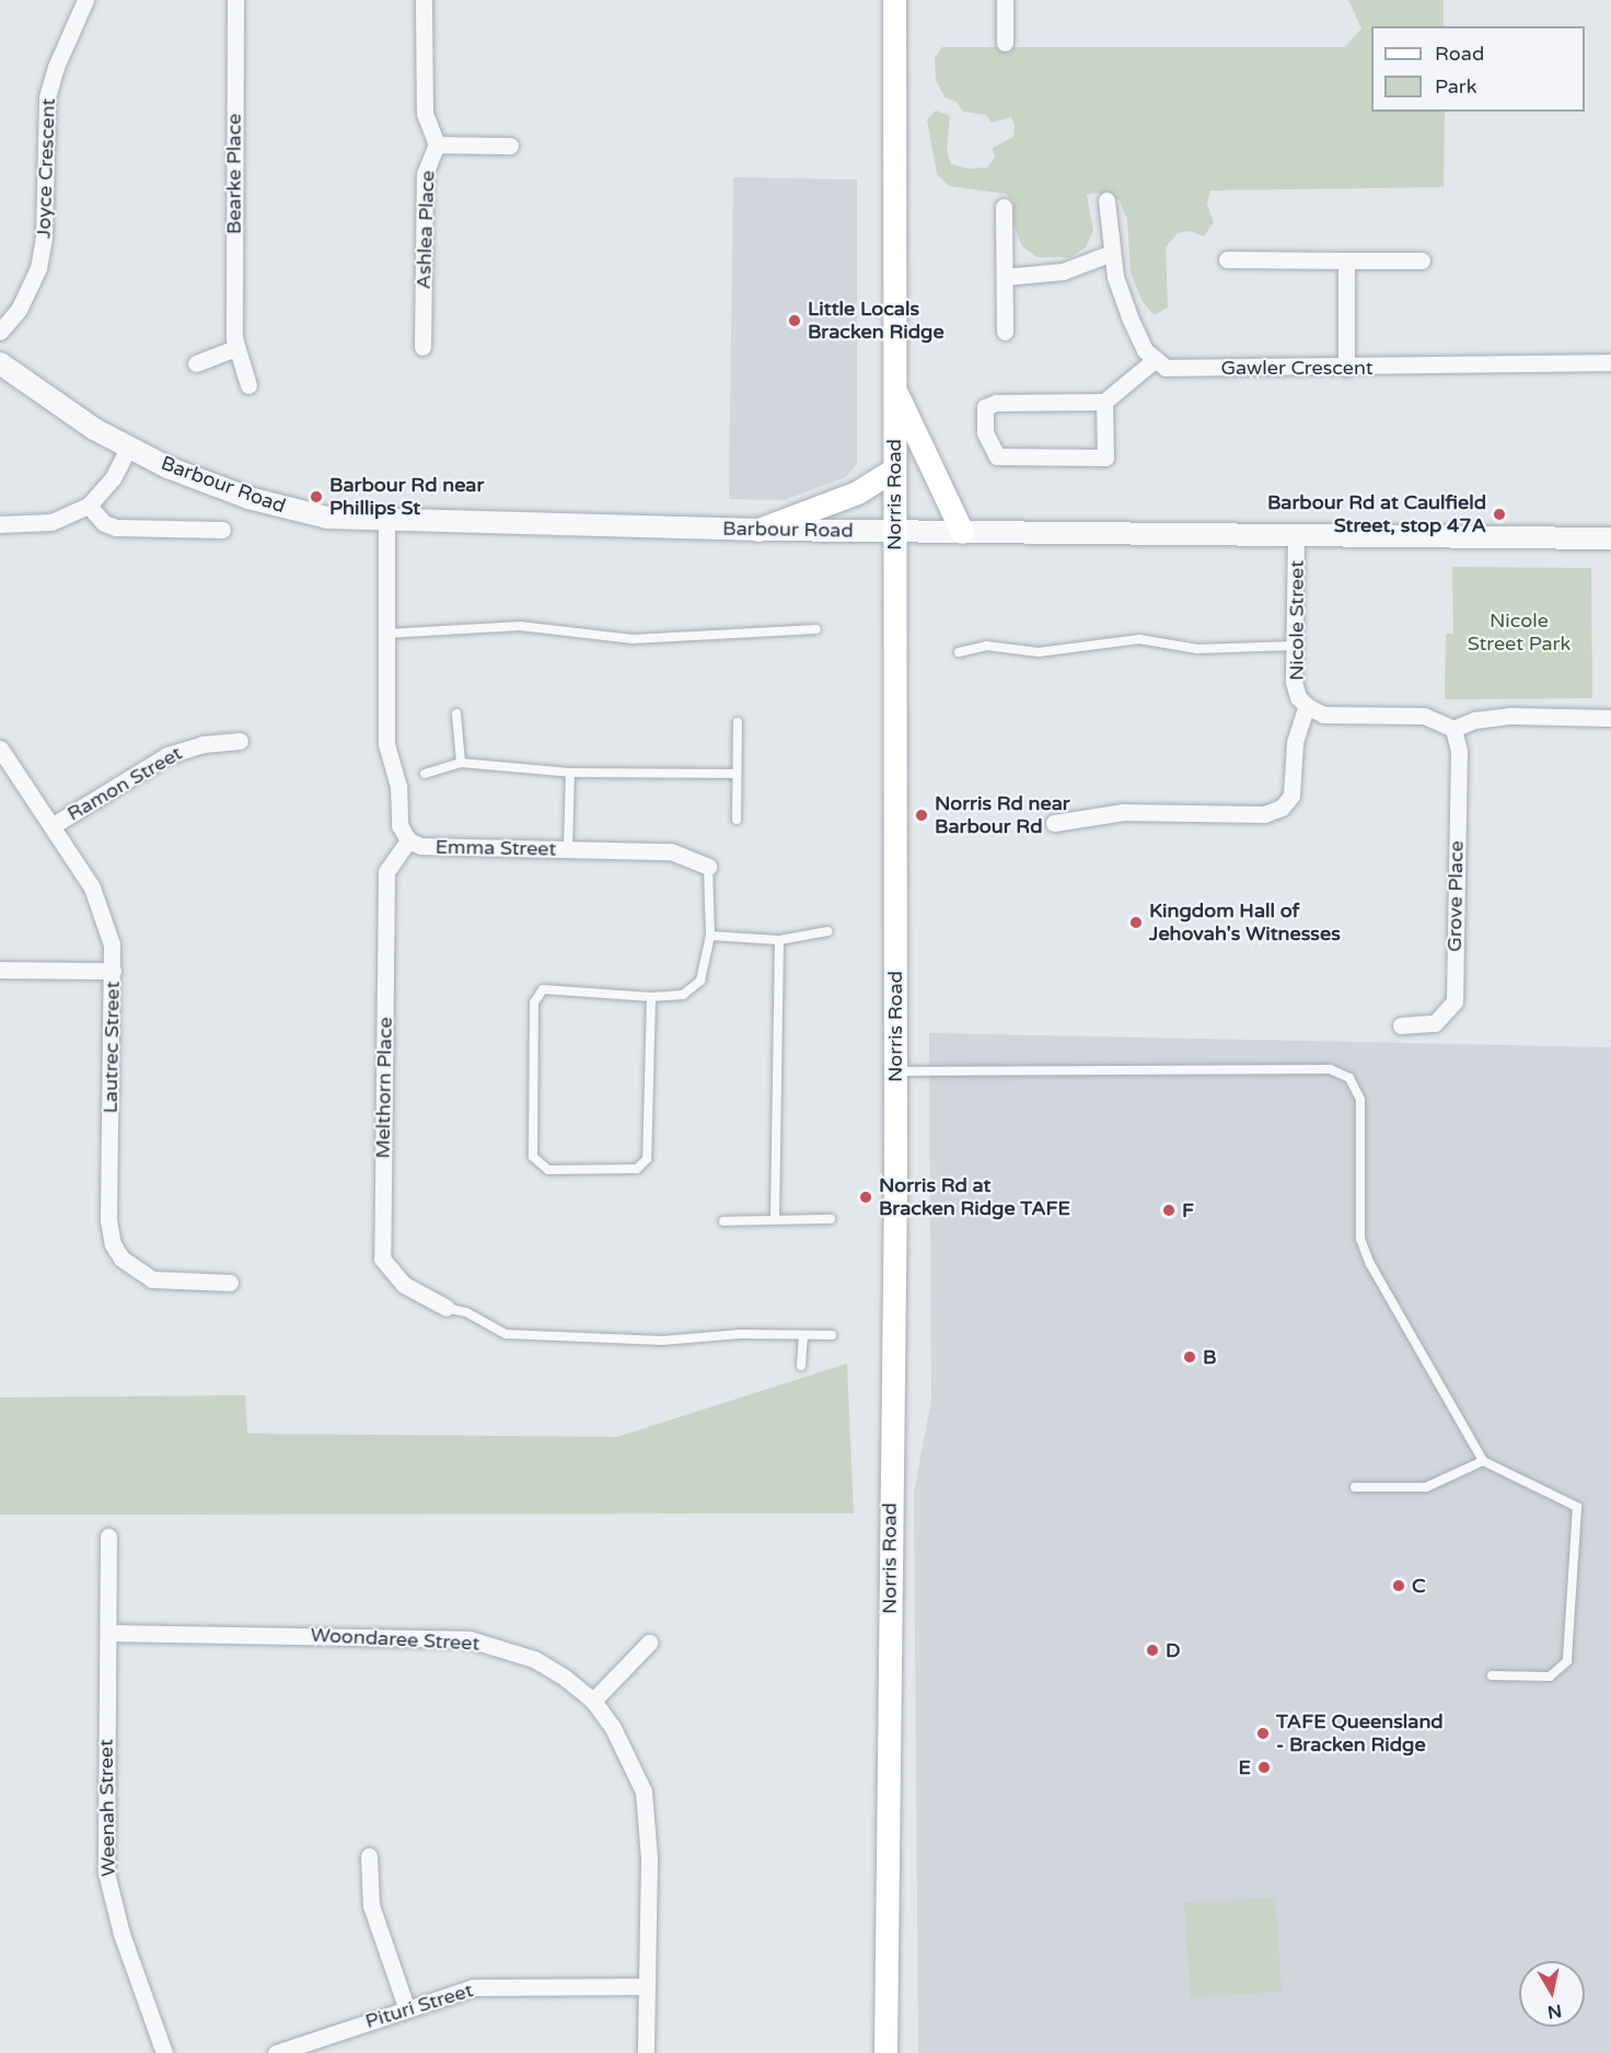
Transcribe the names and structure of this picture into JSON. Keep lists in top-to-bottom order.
{
  "streets": {
    "main road": ["Norris Road"],
    "street": [
      "Joyce Crescent",
      "Bearke Place",
      "Ashlea Place",
      "Gawler Crescent",
      "Barbour Road",
      "Nicole Street",
      "Ramon Street",
      "Emma Street",
      "Grove Place",
      "Lautrec Street",
      "Melthorn Place",
      "Woondaree Street",
      "Weenah Street",
      "Pituri Street"
    ]
  },
  "crossings": [
    ["Barbour Road", "Norris Road"],
    ["Barbour Road", "Nicole Street"],
    ["Barbour Road", "Emma Street"],
    ["Nicole Street", "Grove Place"],
    ["Ramon Street", "Lautrec Street"],
    ["Emma Street", "Melthorn Place"],
    ["Woondaree Street", "Weenah Street"],
    ["Woondaree Street", "Pituri Street"]
  ],
  "parks": ["Nicole Street Park"],
  "places": [
    "Little Locals Bracken Ridge",
    "Barbour Rd near Phillips St",
    "Barbour Rd at Caulfield Street, stop 47A",
    "Norris Rd near Barbour Rd",
    "Kingdom Hall of Jehovah's Witnesses",
    "Norris Rd at Bracken Ridge TAFE",
    "F",
    "B",
    "C",
    "D",
    "TAFE Queensland - Bracken Ridge",
    "E"
  ],
  "legend": ["Road", "Park"],
  "north": "bottom"
}
